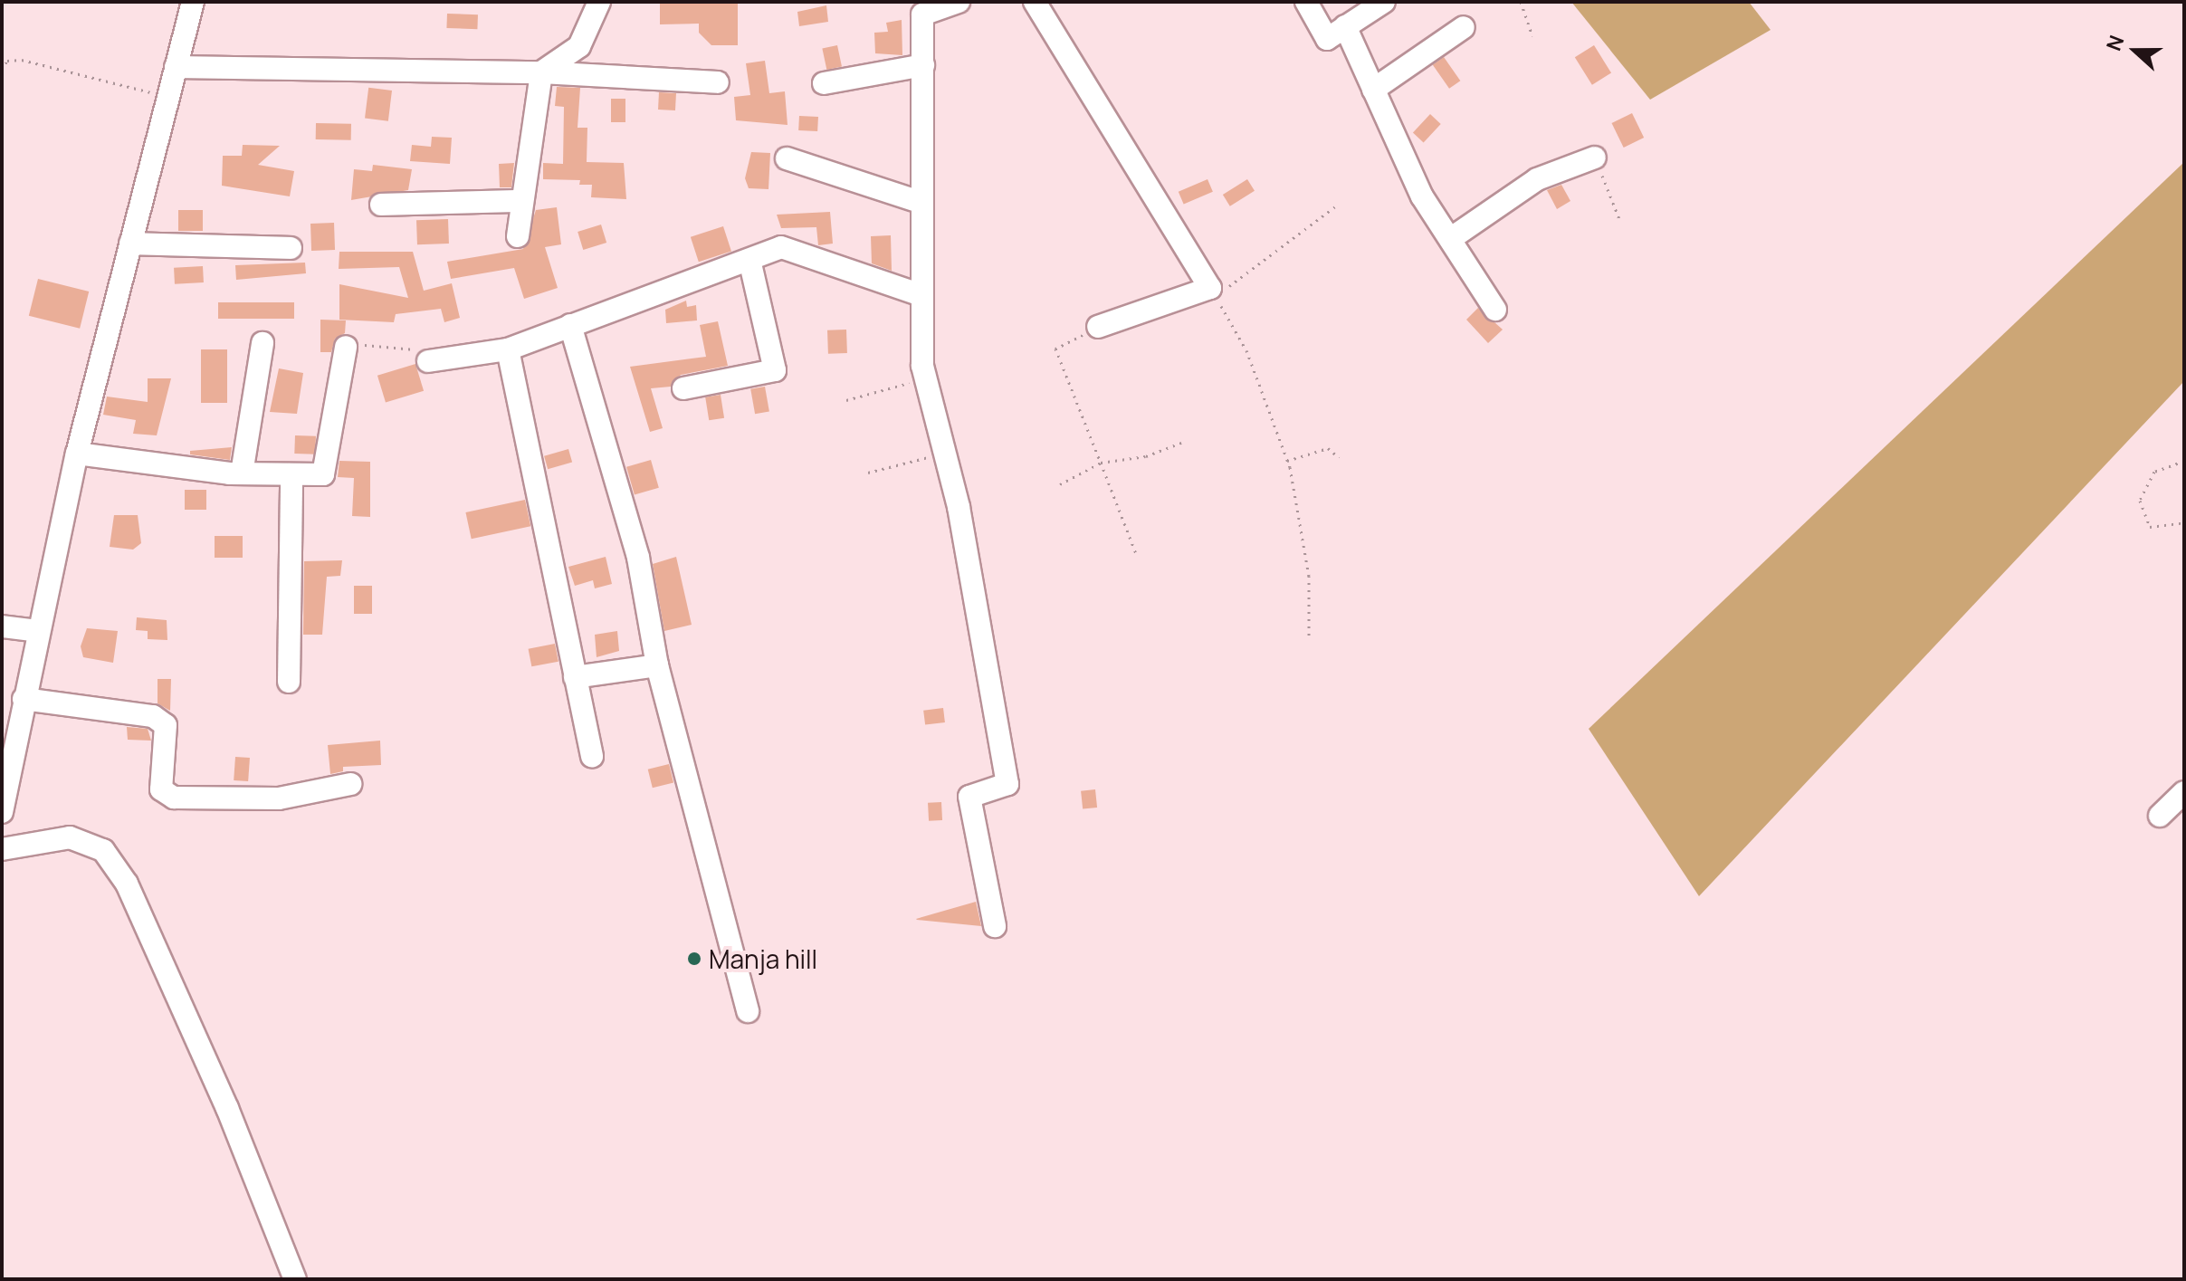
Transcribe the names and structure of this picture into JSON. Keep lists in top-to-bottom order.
{
  "places": ["Manja hill"],
  "north": "left"
}
